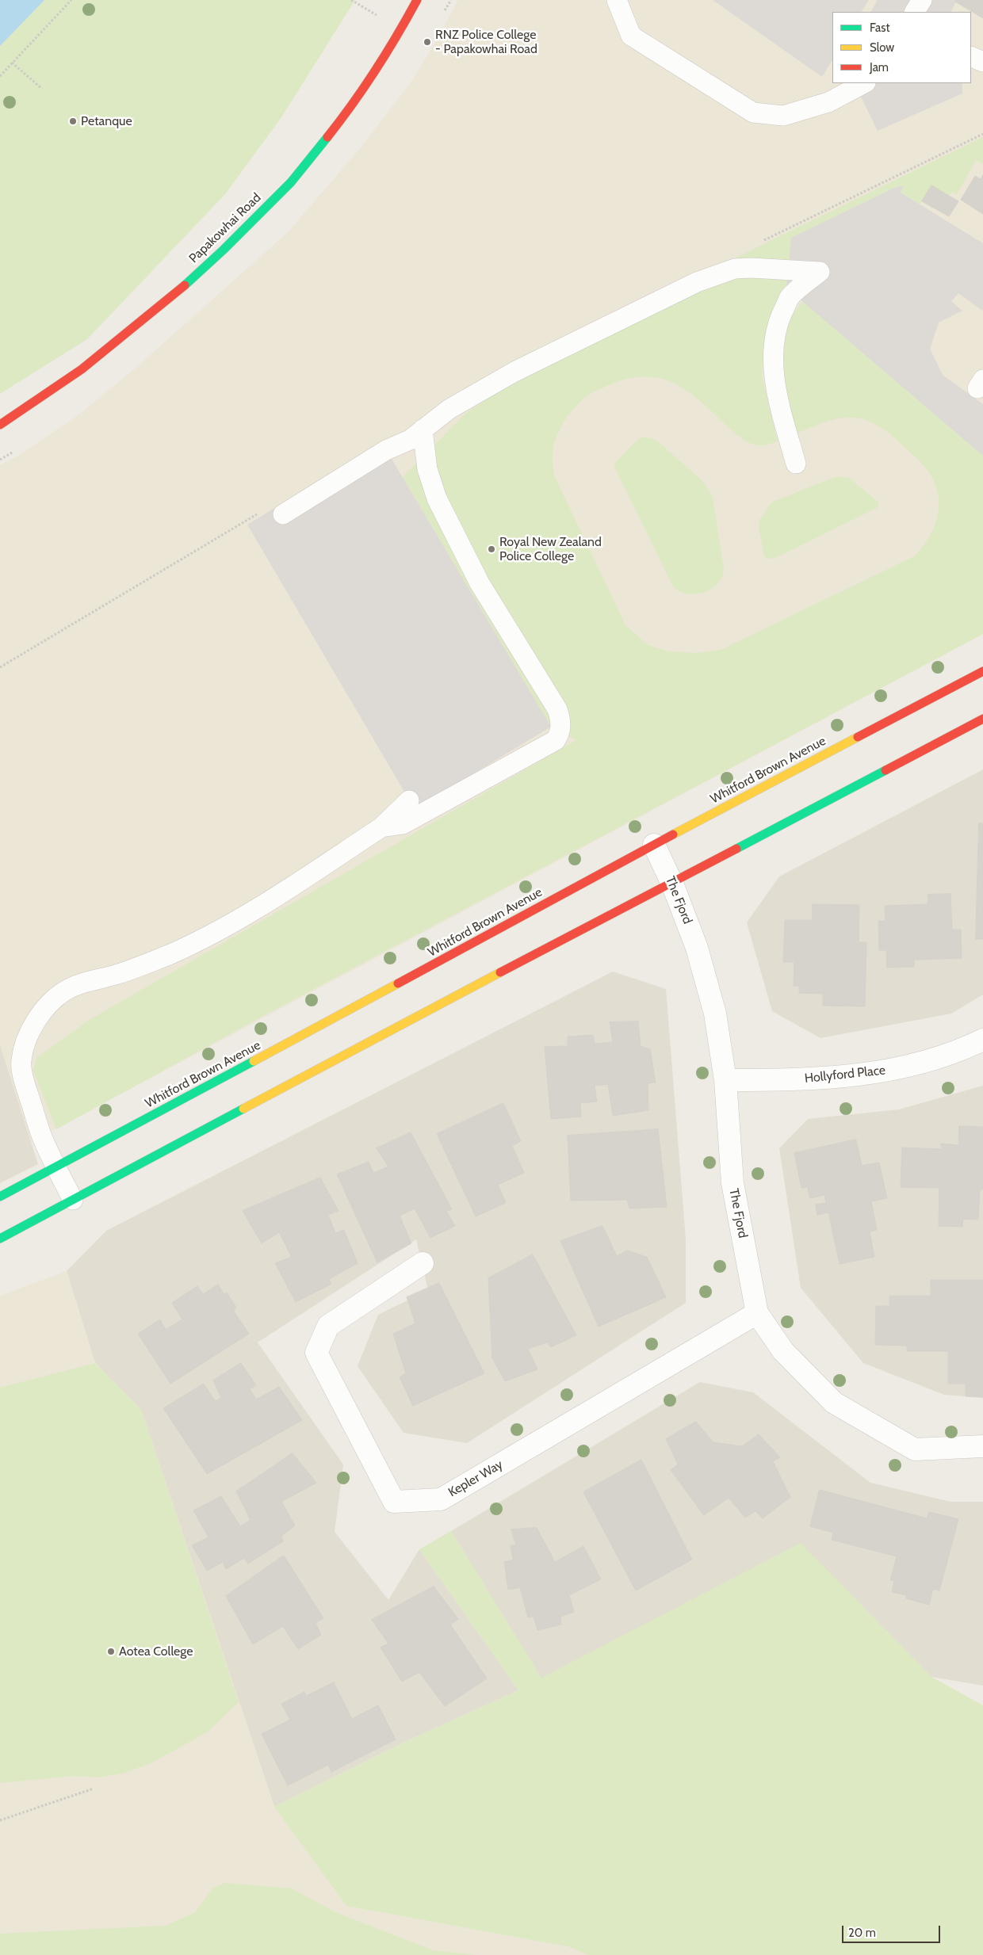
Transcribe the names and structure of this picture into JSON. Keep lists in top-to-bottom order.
{
  "streets": {
    "main road": ["Papakowhai Road", "Whitford Brown Avenue"],
    "street": ["The Fjord", "Hollyford Place", "Kepler Way"]
  },
  "crossings": [
    ["Whitford Brown Avenue", "The Fjord"],
    ["The Fjord", "Hollyford Place"],
    ["The Fjord", "Kepler Way"]
  ],
  "places": [
    "RNZ Police College - Papakowhai Road",
    "Petanque",
    "Royal New Zealand Police College",
    "Aotea College"
  ],
  "legend": ["Fast", "Slow", "Jam"],
  "scale_bar": "20 m"
}
